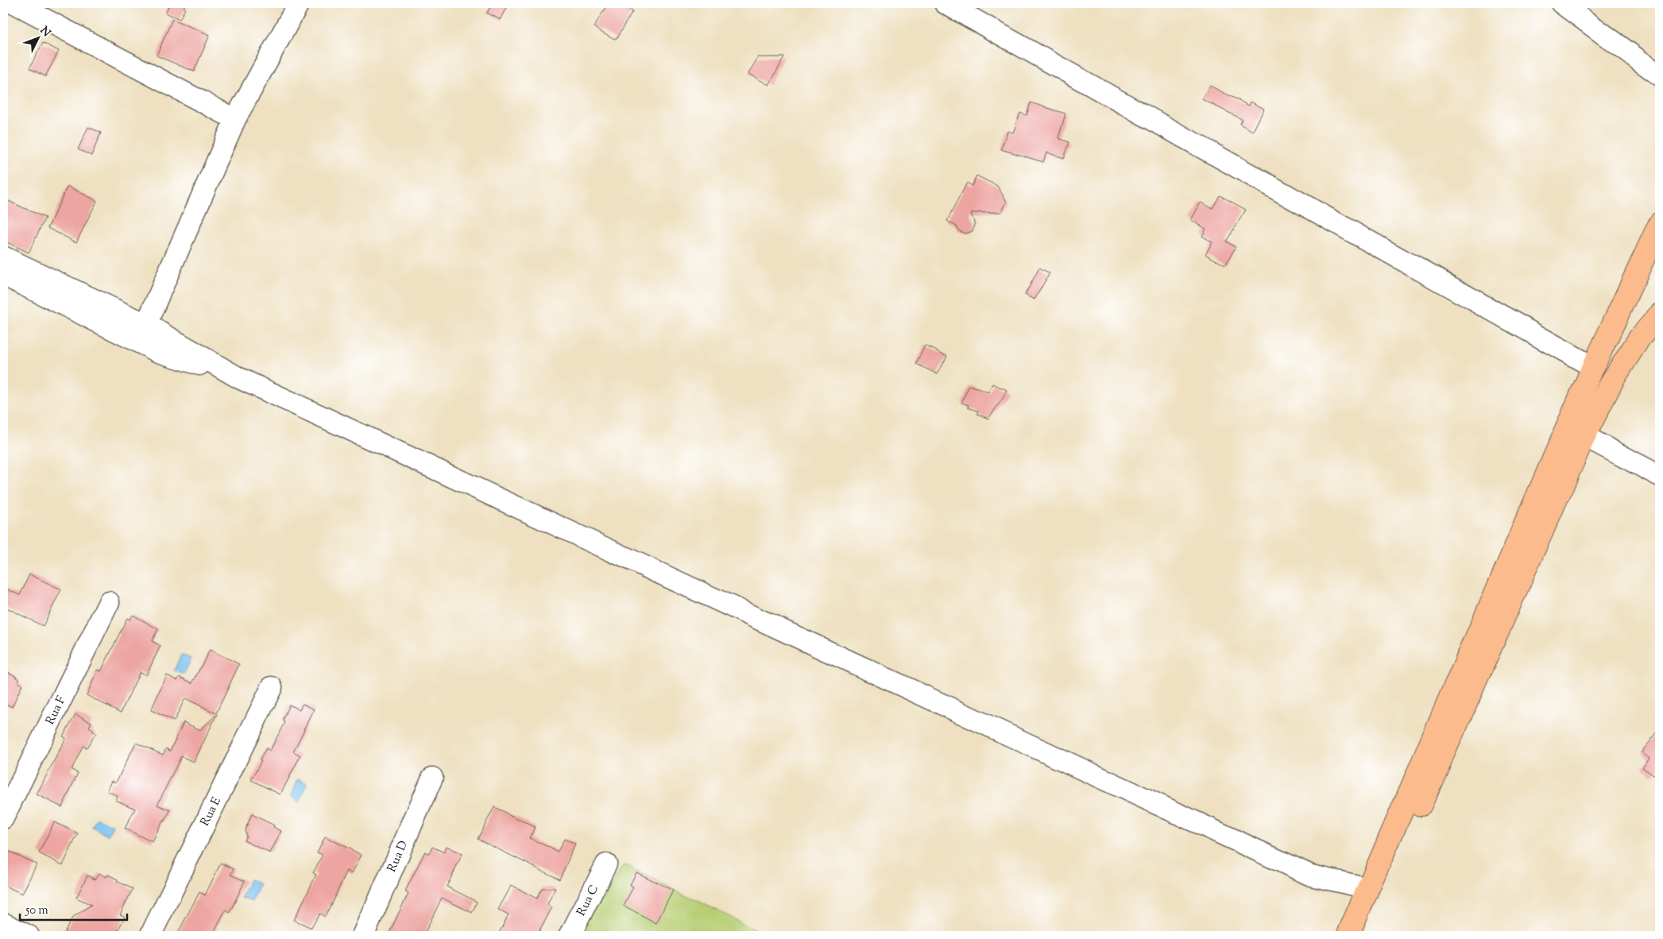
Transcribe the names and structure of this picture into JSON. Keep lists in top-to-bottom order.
{
  "streets": {
    "street": [
      "Rua F",
      "Rua E",
      "Rua D",
      "Rua C"
    ]
  },
  "scale_bar": "50 m",
  "north": "top right"
}
